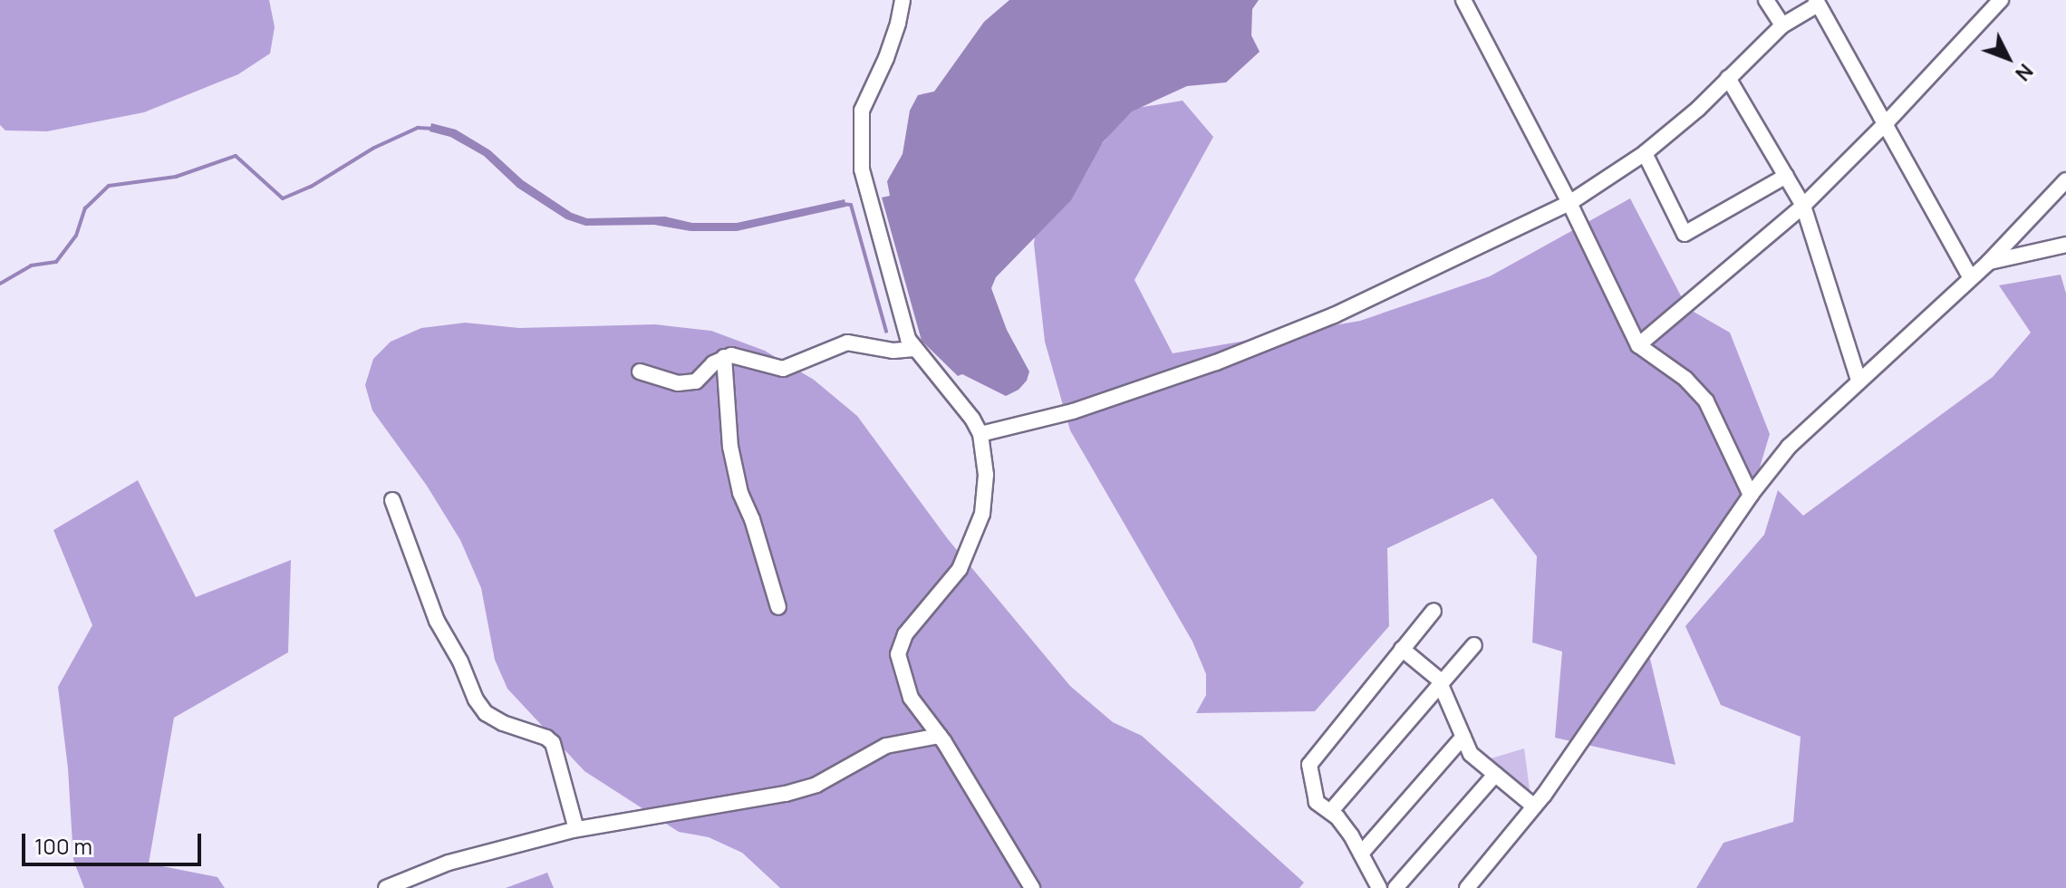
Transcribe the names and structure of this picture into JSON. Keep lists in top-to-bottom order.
{
  "scale_bar": "100 m",
  "north": "bottom right"
}
